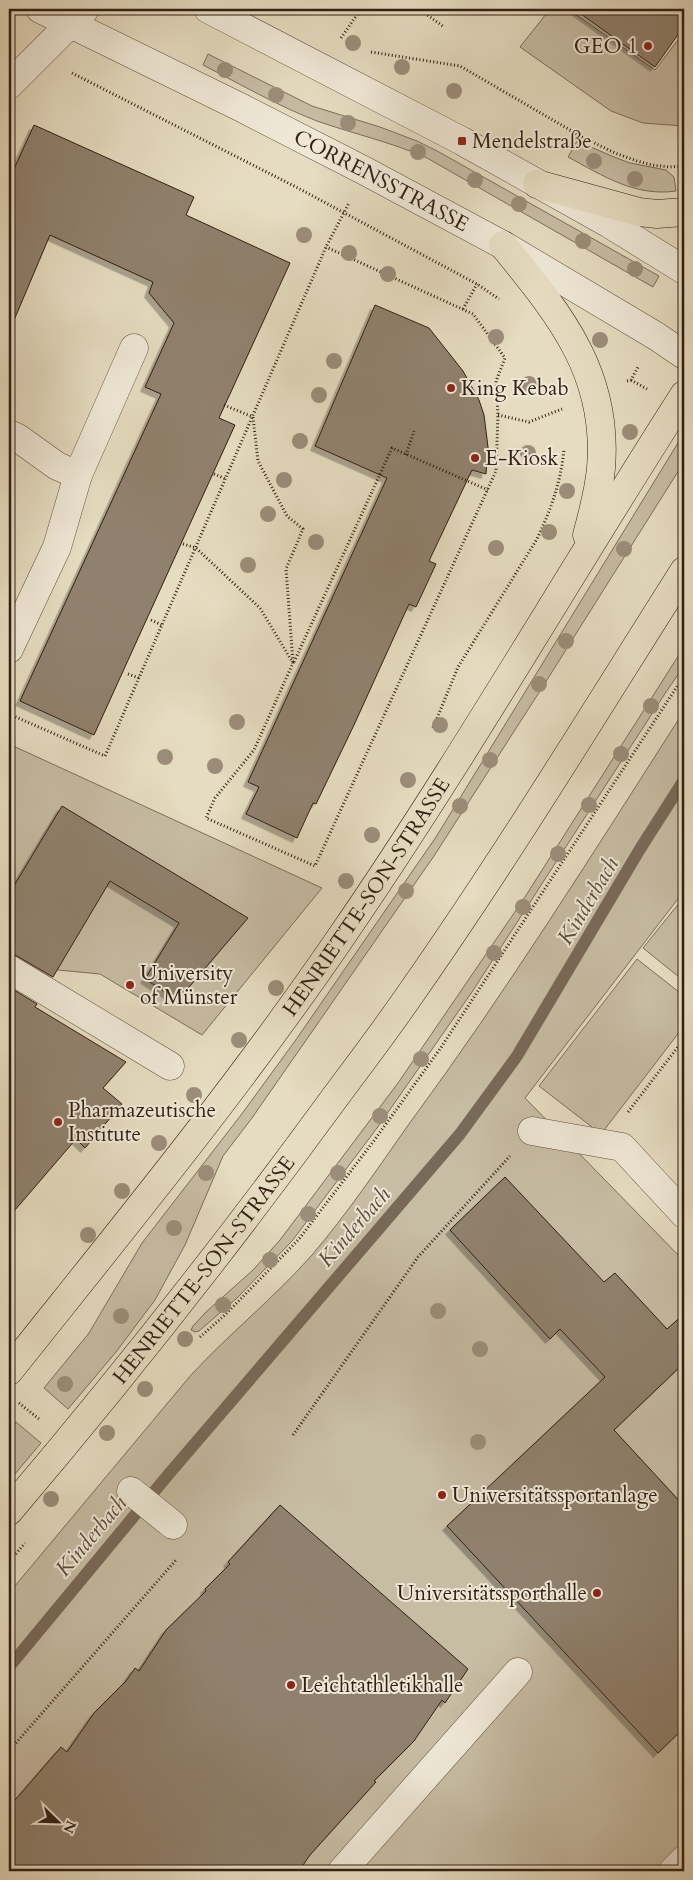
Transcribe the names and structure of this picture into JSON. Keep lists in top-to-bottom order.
{
  "streets": {
    "main road": ["HENRIETTE-SON-STRASSE"],
    "street": ["CORRENSSTRASSE"]
  },
  "water": ["Kinderbach"],
  "places": {
    "other": [
      "GEO 1",
      "King Kebab",
      "E-Kiosk",
      "University of Münster",
      "Pharmazeutische Institute",
      "Universitätssportanlage",
      "Universitätssporthalle",
      "Leichtathletikhalle"
    ],
    "transit": ["Mendelstraße"]
  },
  "north": "bottom right"
}
